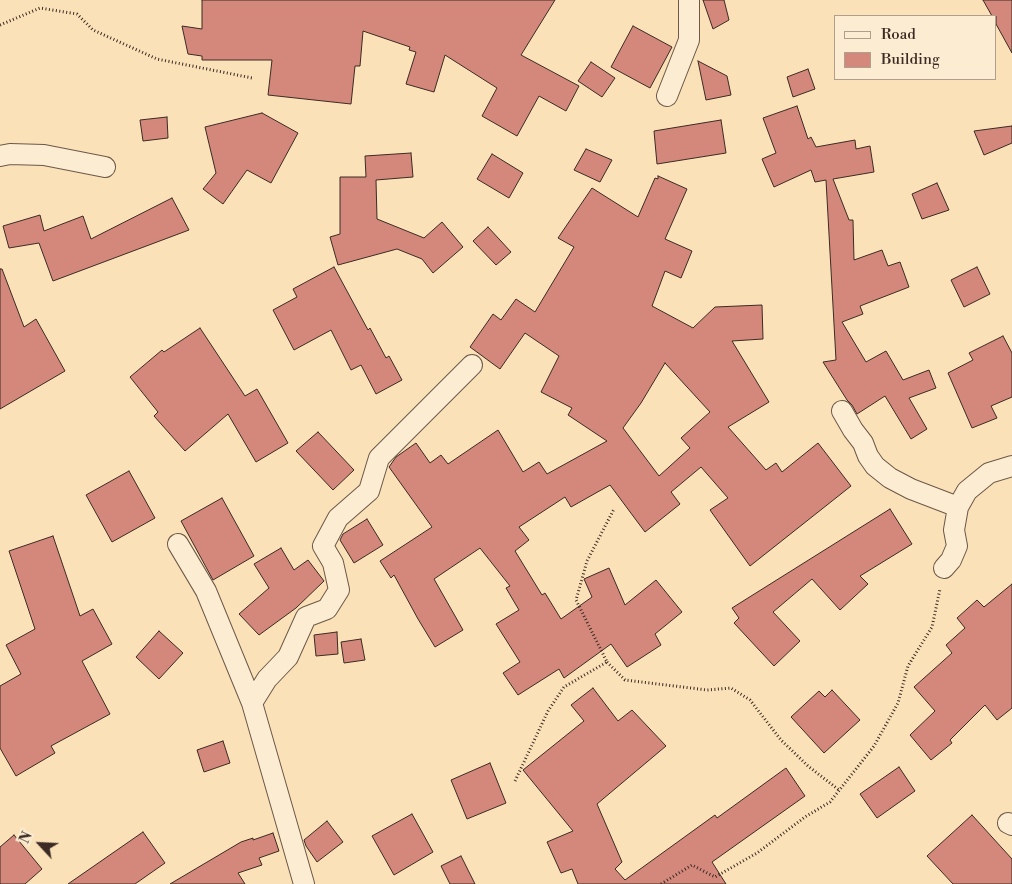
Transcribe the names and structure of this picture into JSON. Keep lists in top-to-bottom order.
{
  "legend": ["Road", "Building"],
  "north": "top left"
}
